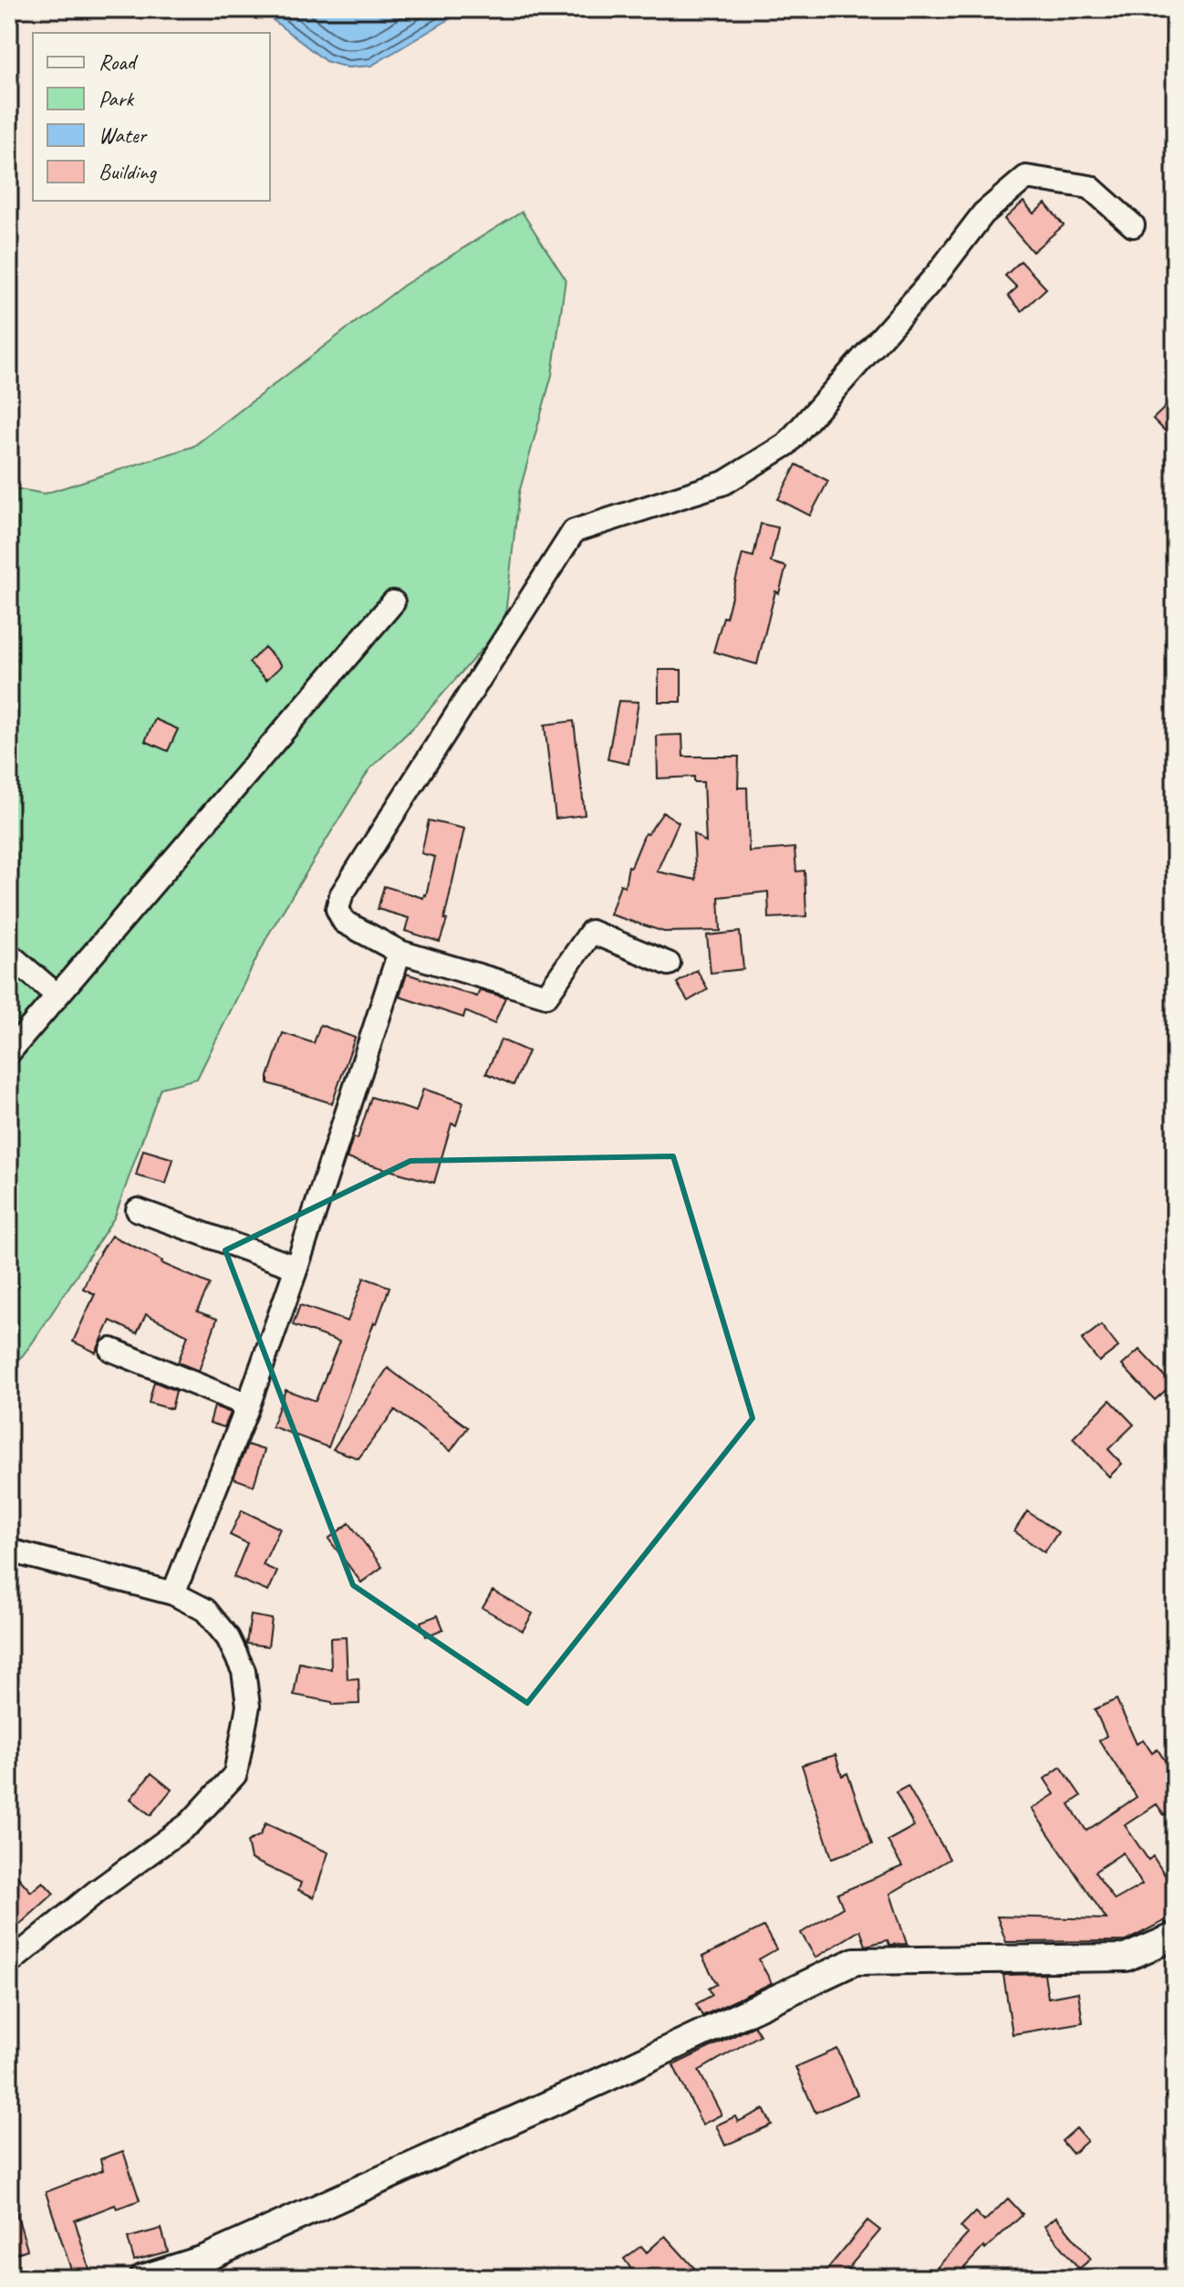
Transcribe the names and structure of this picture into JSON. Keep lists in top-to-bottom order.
{
  "legend": [
    "Road",
    "Park",
    "Water",
    "Building"
  ]
}
